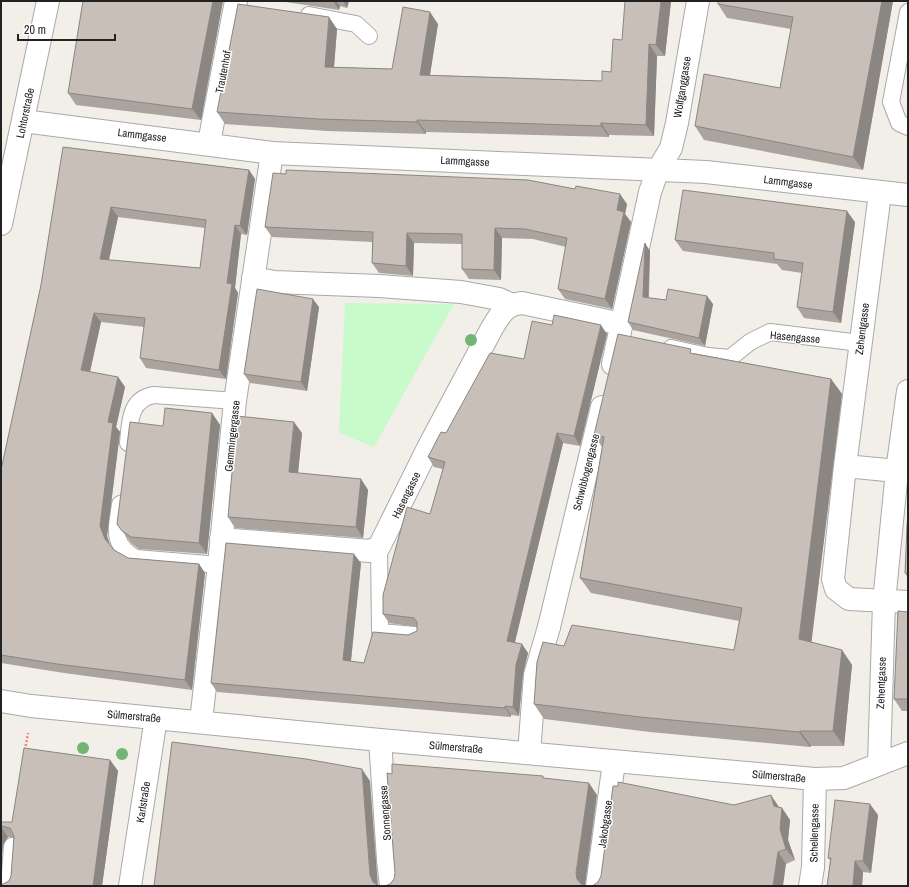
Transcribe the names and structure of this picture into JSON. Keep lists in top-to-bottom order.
{
  "streets": {
    "street": [
      "Trautenhof",
      "Wolfganggasse",
      "Lohtorstraße",
      "Lammgasse",
      "Zehentgasse",
      "Hasengasse",
      "Gemmingergasse",
      "Schwibbogengasse",
      "Sülmerstraße",
      "Karlstraße",
      "Sonnengasse",
      "Jakobgasse",
      "Schellengasse"
    ]
  },
  "crossings": [
    ["Trautenhof", "Lammgasse"],
    ["Wolfganggasse", "Lammgasse"],
    ["Wolfganggasse", "Schwibbogengasse"],
    ["Lohtorstraße", "Lammgasse"],
    ["Lammgasse", "Zehentgasse"],
    ["Lammgasse", "Gemmingergasse"],
    ["Lammgasse", "Schwibbogengasse"],
    ["Zehentgasse", "Hasengasse"],
    ["Zehentgasse", "Sülmerstraße"],
    ["Gemmingergasse", "Sülmerstraße"],
    ["Schwibbogengasse", "Sülmerstraße"],
    ["Sülmerstraße", "Karlstraße"],
    ["Sülmerstraße", "Sonnengasse"],
    ["Sülmerstraße", "Jakobgasse"],
    ["Sülmerstraße", "Schellengasse"]
  ],
  "scale_bar": "20 m"
}
